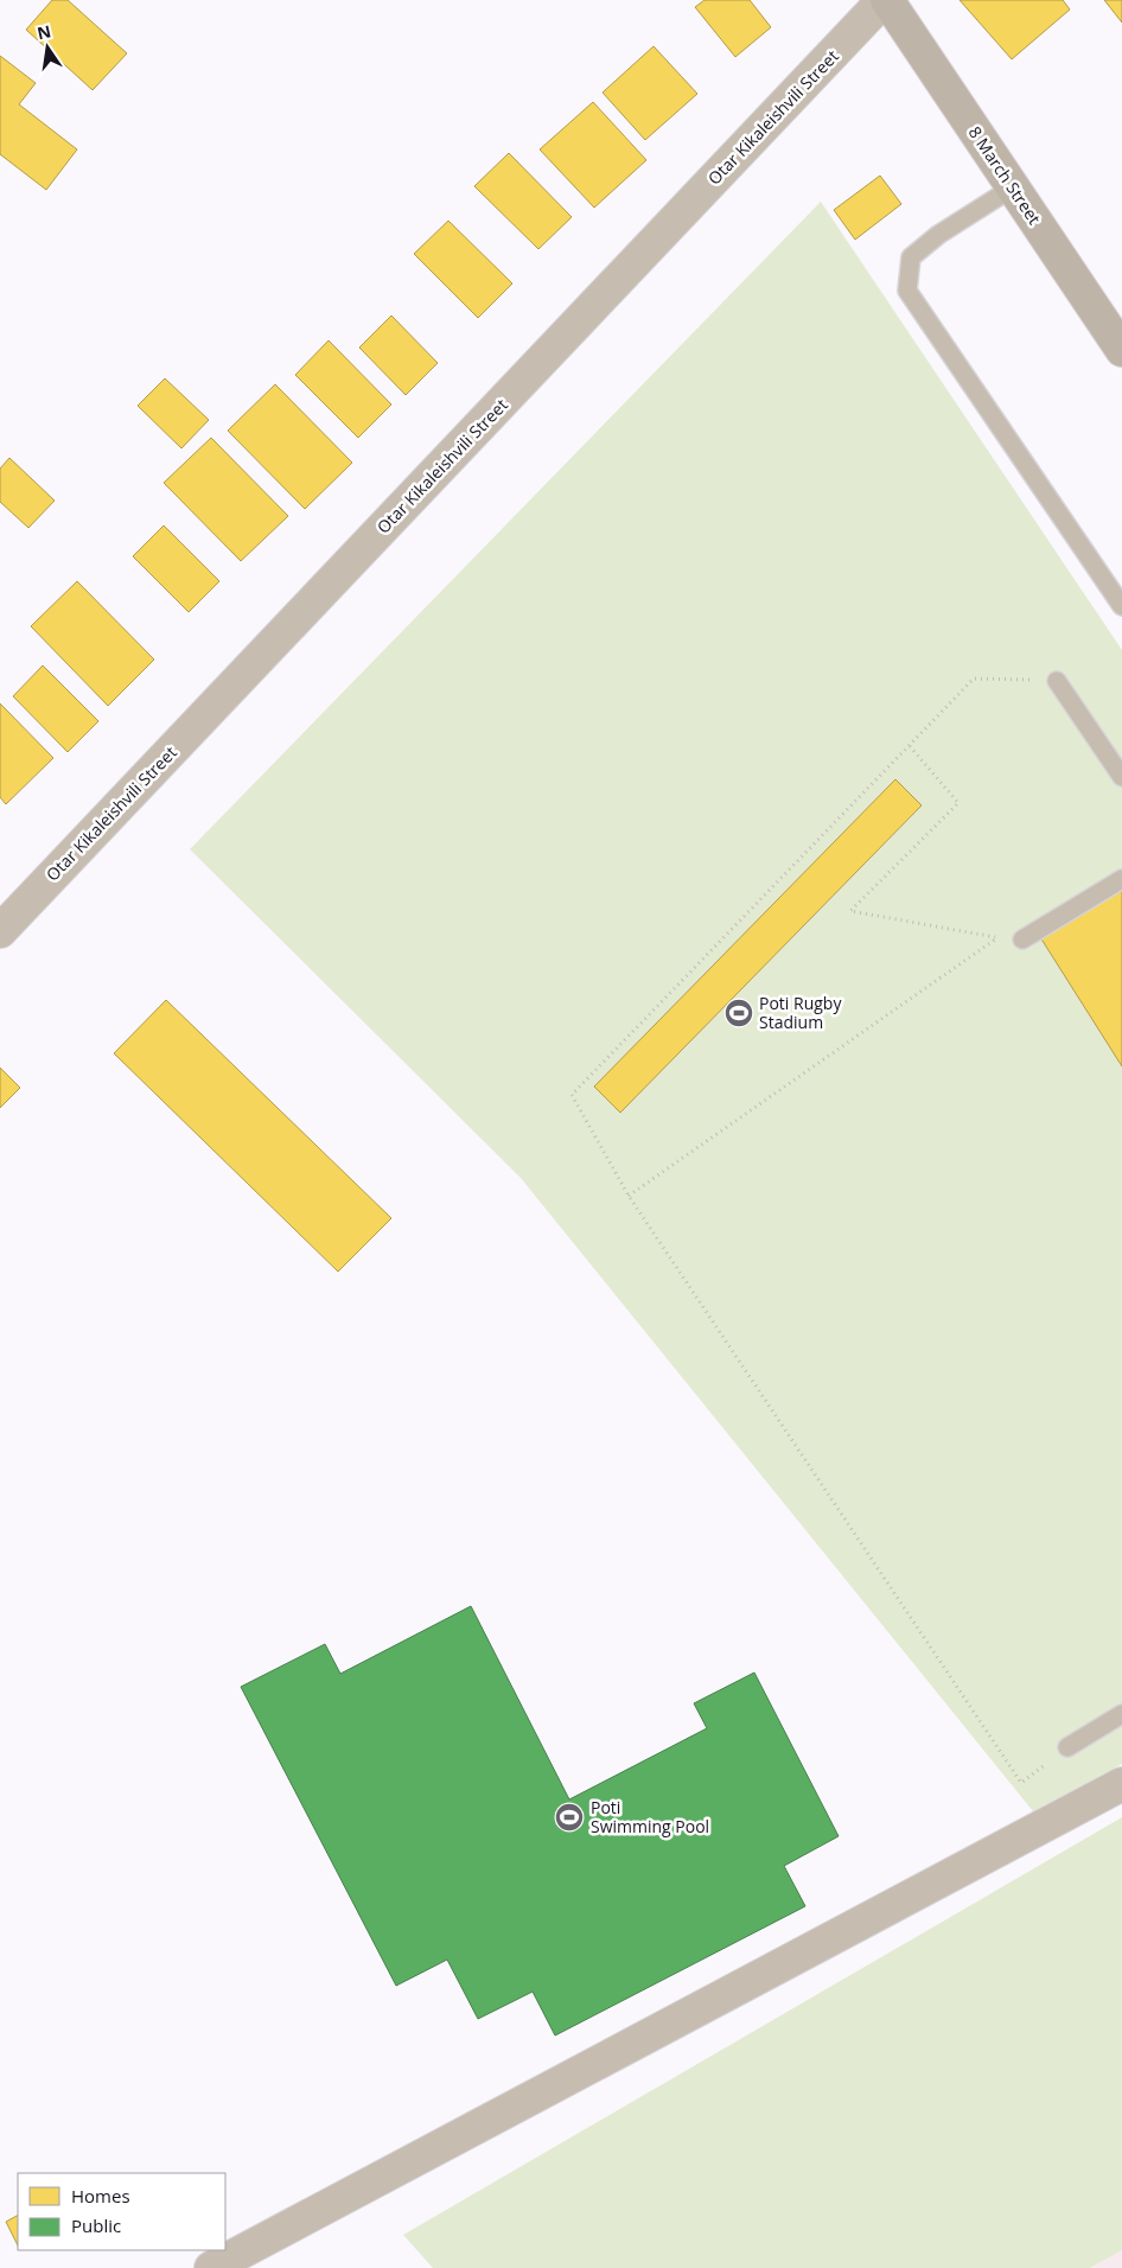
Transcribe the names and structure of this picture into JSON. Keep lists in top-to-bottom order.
{
  "streets": {
    "highway": ["8 March Street"],
    "street": ["Otar Kikaleishvili Street"]
  },
  "crossings": [
    ["Otar Kikaleishvili Street", "8 March Street"]
  ],
  "places": {
    "sports": ["Poti Rugby Stadium", "Poti Swimming Pool"]
  },
  "legend": ["Homes", "Public"],
  "north": "top"
}
